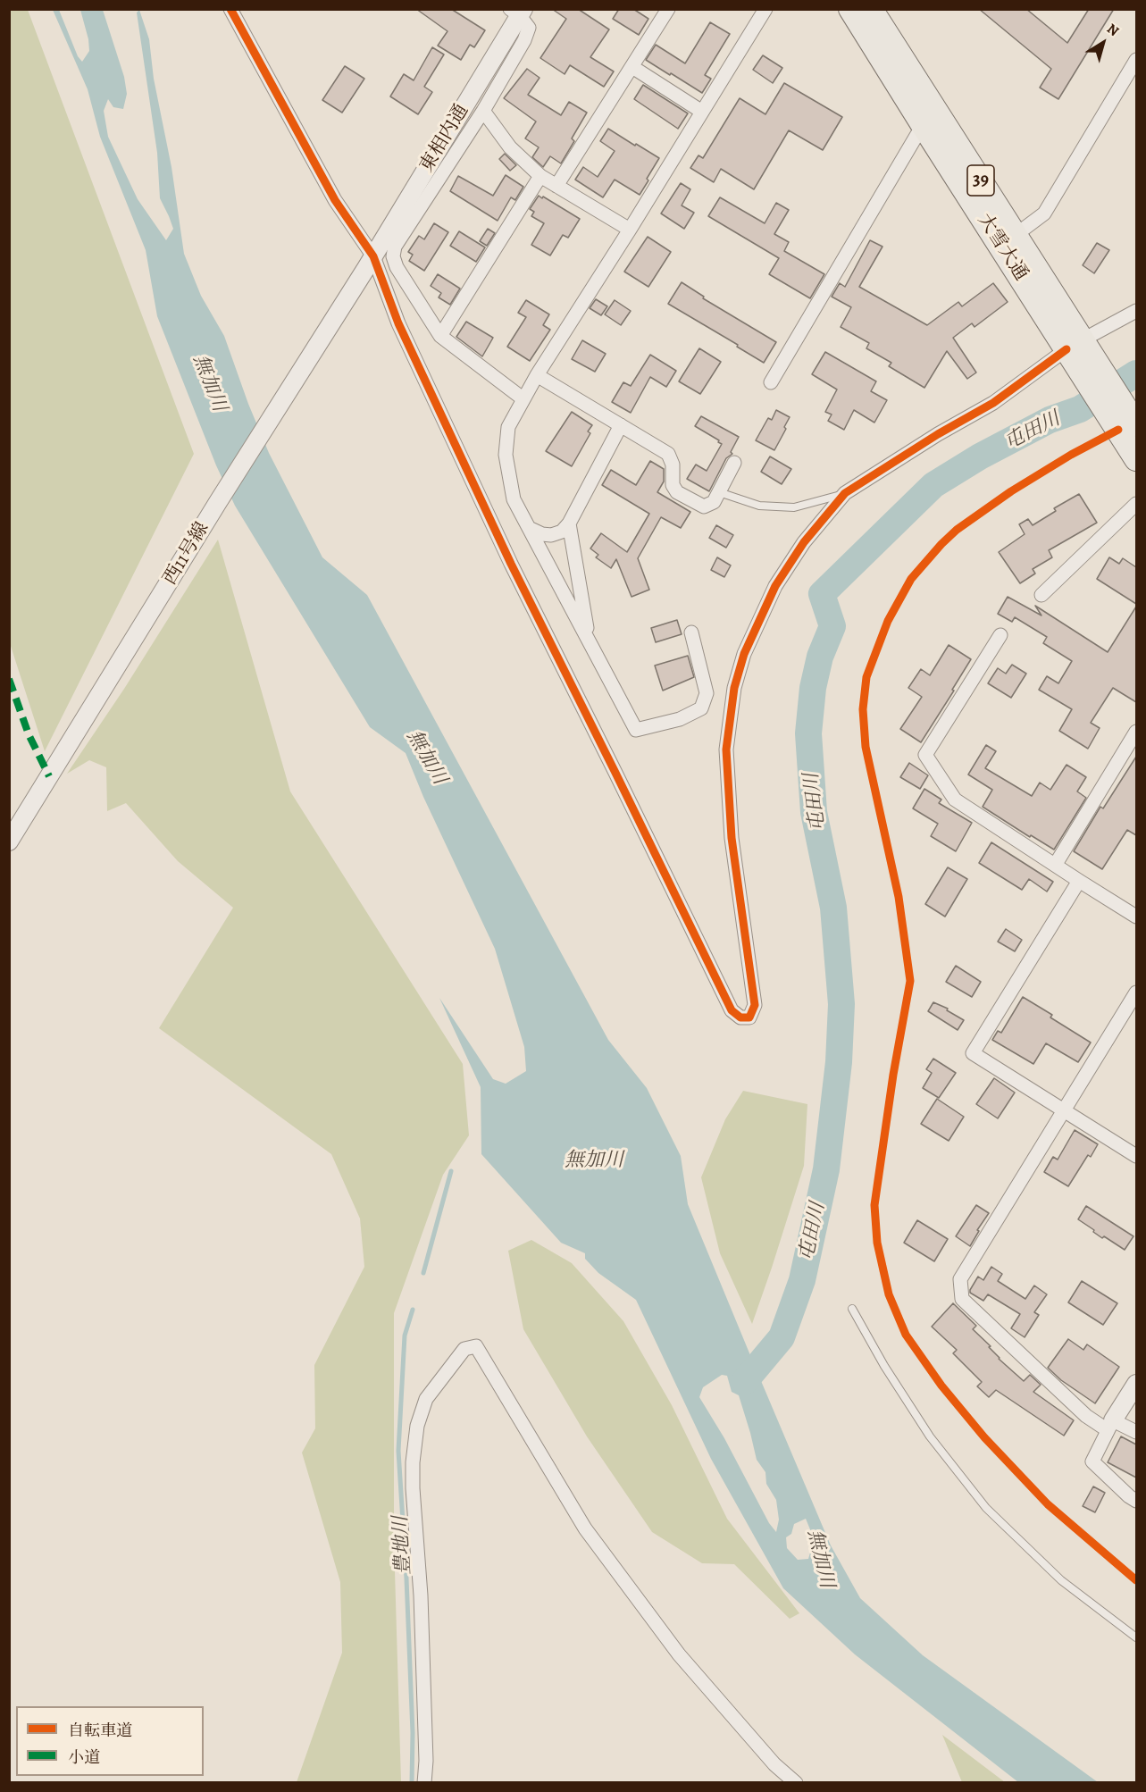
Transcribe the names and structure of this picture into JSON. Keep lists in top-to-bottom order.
{
  "streets": {
    "highway": ["39", "大雪大通"],
    "street": ["東相内通", "西11号線"]
  },
  "crossings": [
    ["東相内通", "西11号線"]
  ],
  "water": ["無加川", "屯田川", "豊地川"],
  "legend": ["自転車道", "小道"],
  "north": "top right"
}
